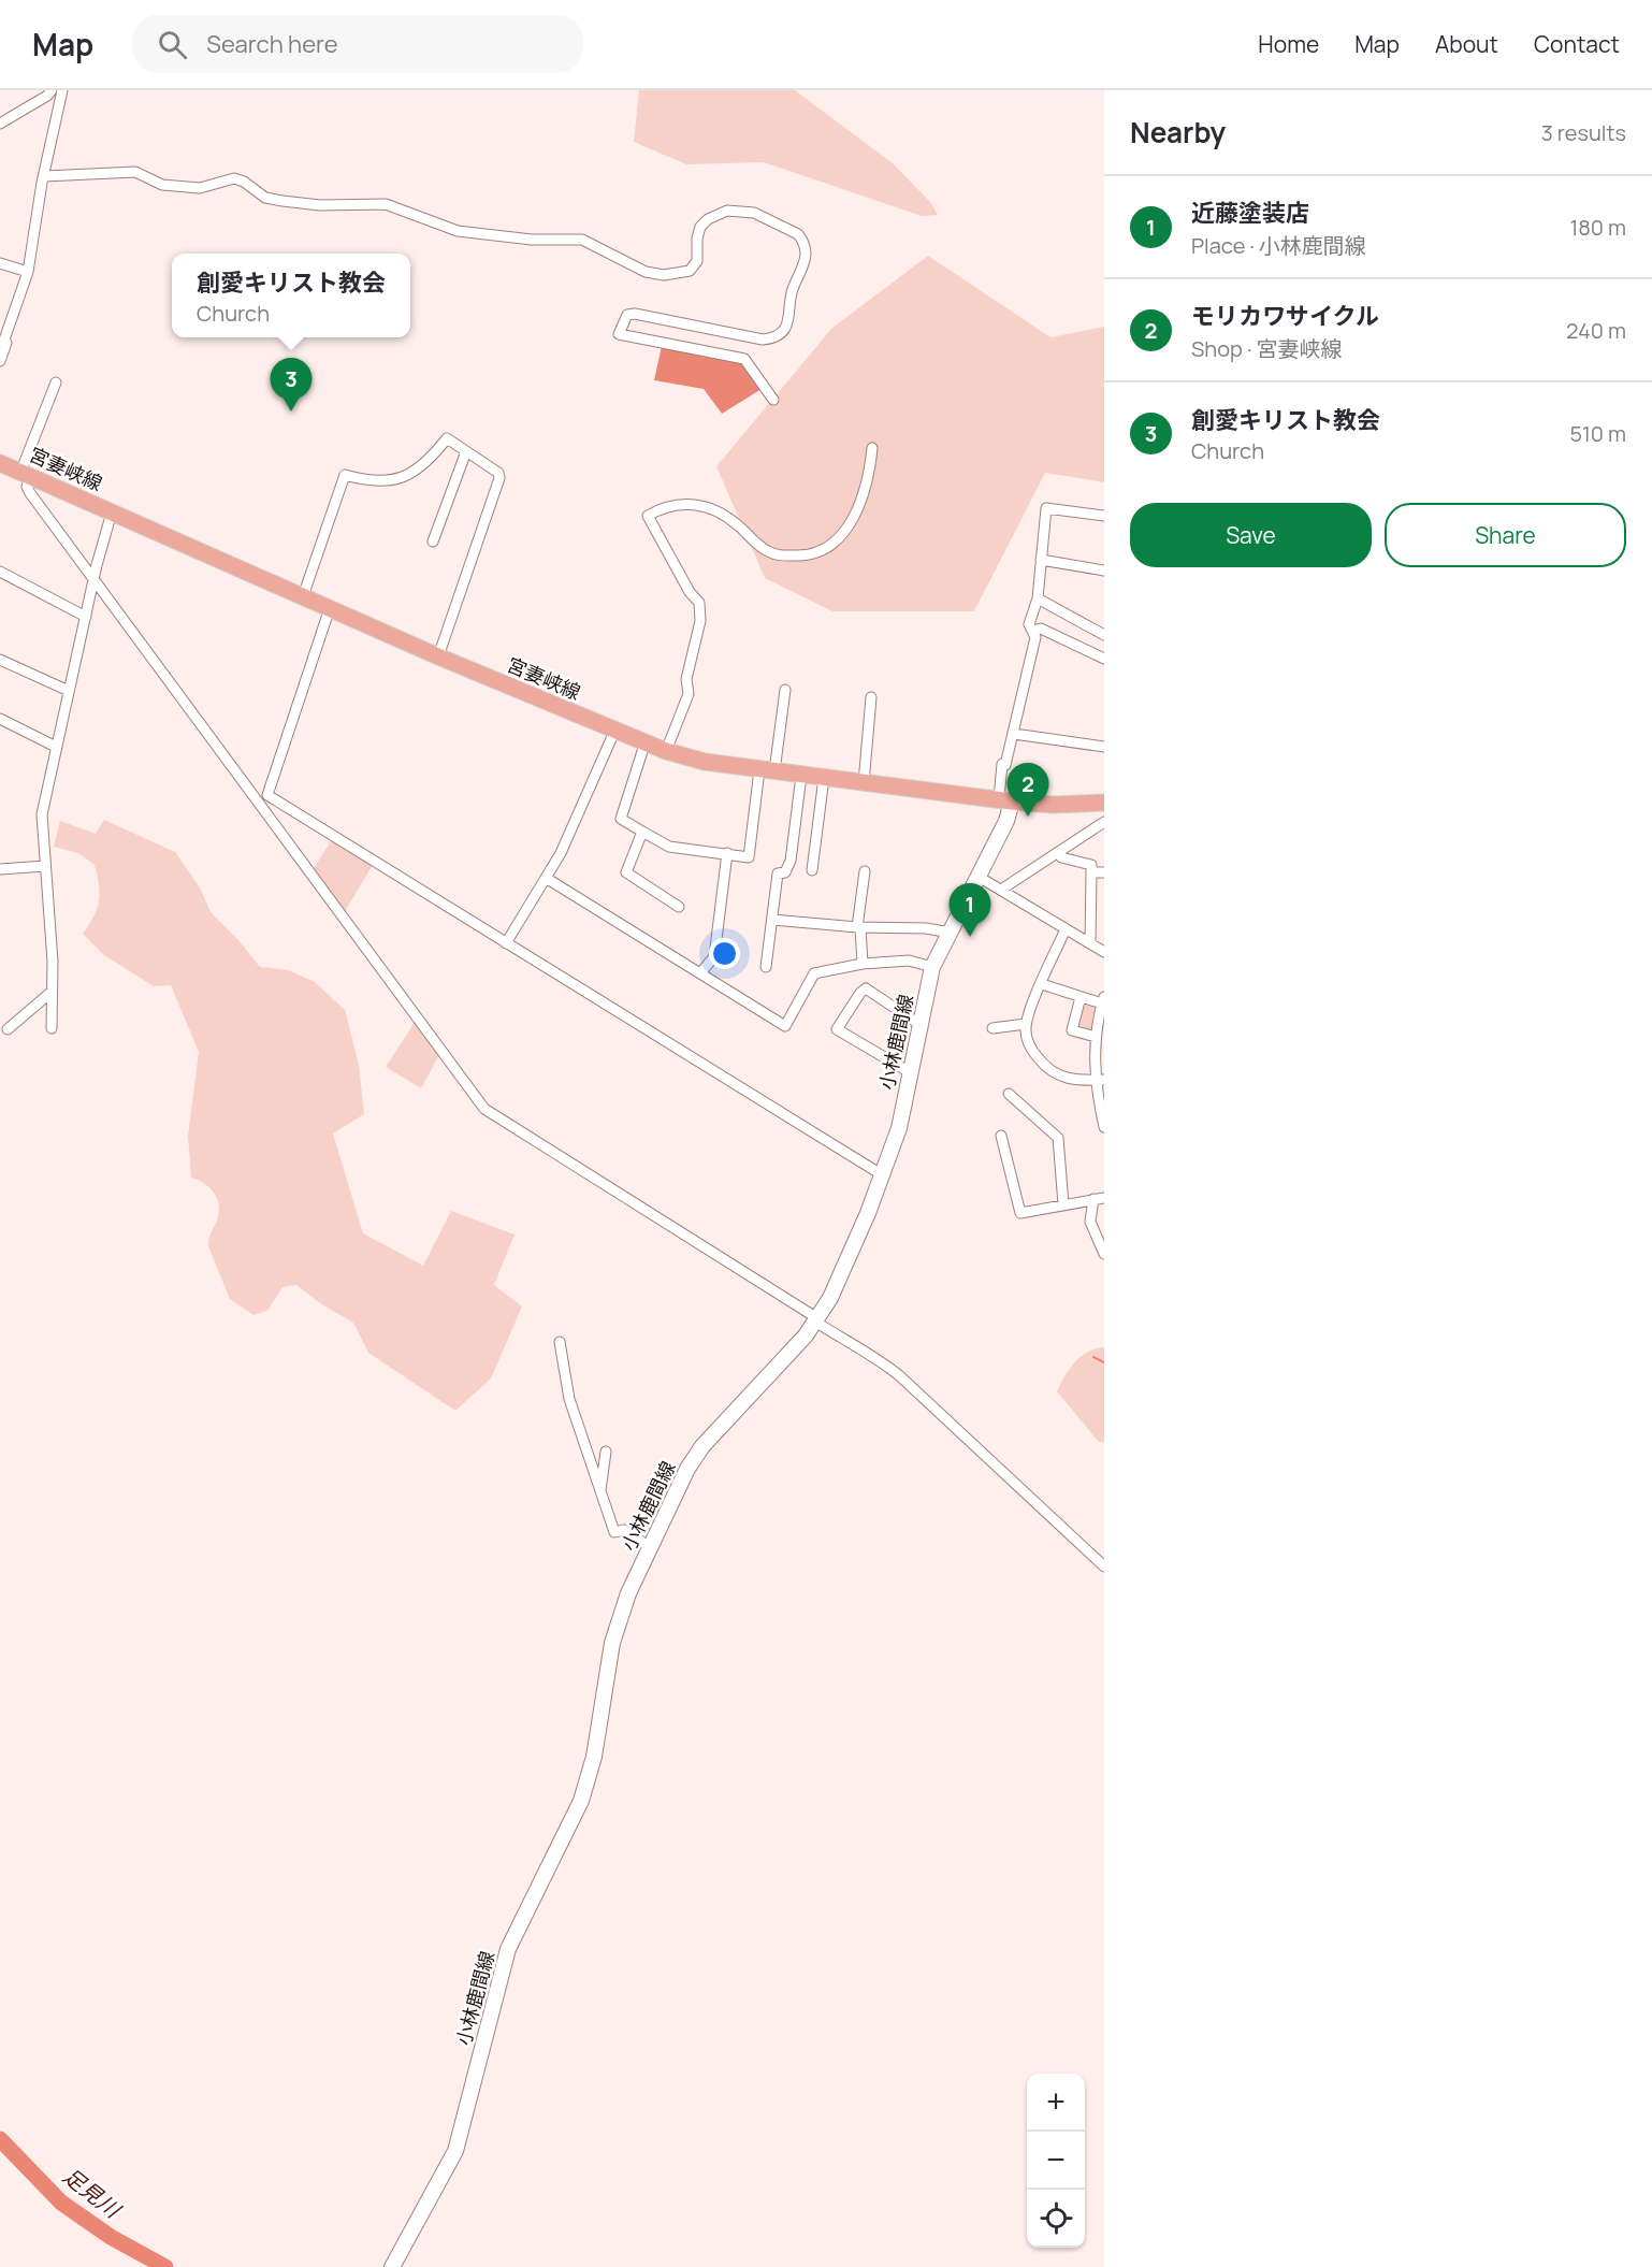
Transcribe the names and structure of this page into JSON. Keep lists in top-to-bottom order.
{
  "streets": {
    "main road": ["宮妻峡線", "小林鹿間線"]
  },
  "crossings": [
    ["宮妻峡線", "小林鹿間線"]
  ],
  "water": ["足見川"],
  "page": {
    "header": "Map",
    "search": "Search here",
    "nav": [
      "Home",
      "Map",
      "About",
      "Contact"
    ],
    "heading": ["Nearby", "3 results"],
    "list": [
      {
        "mark": "1",
        "name": "近藤塗装店",
        "note": "Place · 小林鹿間線",
        "value": "180 m"
      },
      {
        "mark": "2",
        "name": "モリカワサイクル",
        "note": "Shop · 宮妻峡線",
        "value": "240 m"
      },
      {
        "mark": "3",
        "name": "創愛キリスト教会",
        "note": "Church",
        "value": "510 m"
      }
    ],
    "popup": ["創愛キリスト教会", "Church"],
    "pins": ["3", "2", "1"],
    "buttons": ["Save", "Share"],
    "map_buttons": ["+", "−"]
  }
}
